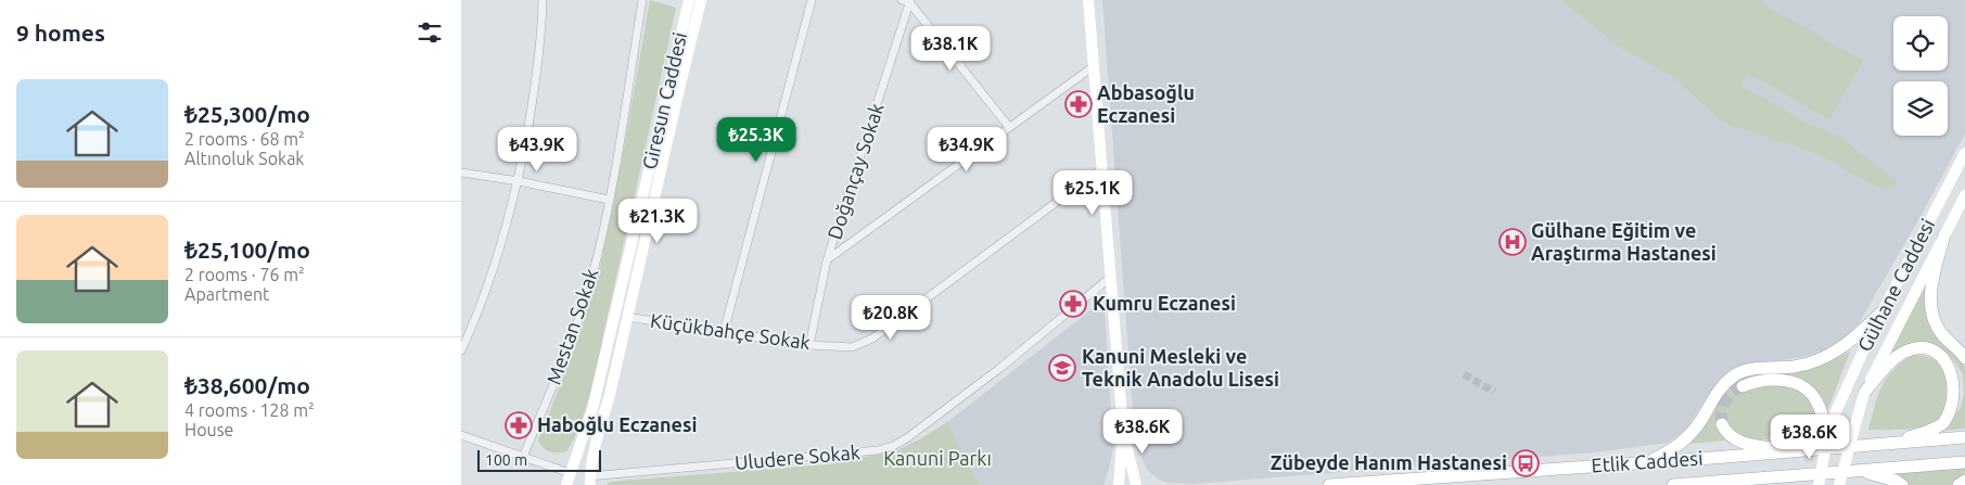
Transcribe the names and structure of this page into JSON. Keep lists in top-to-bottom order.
{
  "streets": {
    "main road": ["Giresun Caddesi", "Gülhane Caddesi", "Etlik Caddesi"],
    "street": [
      "Doğançay Sokak",
      "Mestan Sokak",
      "Küçükbahçe Sokak",
      "Uludere Sokak"
    ]
  },
  "crossings": [
    ["Giresun Caddesi", "Küçükbahçe Sokak"],
    ["Giresun Caddesi", "Uludere Sokak"],
    ["Doğançay Sokak", "Küçükbahçe Sokak"]
  ],
  "parks": ["Kanuni Parkı"],
  "places": {
    "pharmacy": ["Abbasoğlu Eczanesi", "Kumru Eczanesi", "Haboğlu Eczanesi"],
    "hospital": ["Gülhane Eğitim ve Araştırma Hastanesi"],
    "school or university": ["Kanuni Mesleki ve Teknik Anadolu Lisesi"],
    "bus stop": ["Zübeyde Hanım Hastanesi"]
  },
  "scale_bar": "100 m",
  "page": {
    "heading": "9 homes",
    "price": [
      "₺38.1K",
      "₺25.3K",
      "₺43.9K",
      "₺34.9K",
      "₺25.1K",
      "₺21.3K",
      "₺20.8K",
      "₺38.6K",
      "₺38.6K"
    ],
    "list": [
      {
        "name": "₺25,300/mo",
        "note": "2 rooms · 68 m² · Altınoluk Sokak"
      },
      {
        "name": "₺25,100/mo",
        "note": "2 rooms · 76 m² · Apartment"
      },
      {
        "name": "₺38,600/mo",
        "note": "4 rooms · 128 m² · House"
      }
    ],
    "scale": "100 m"
  }
}
